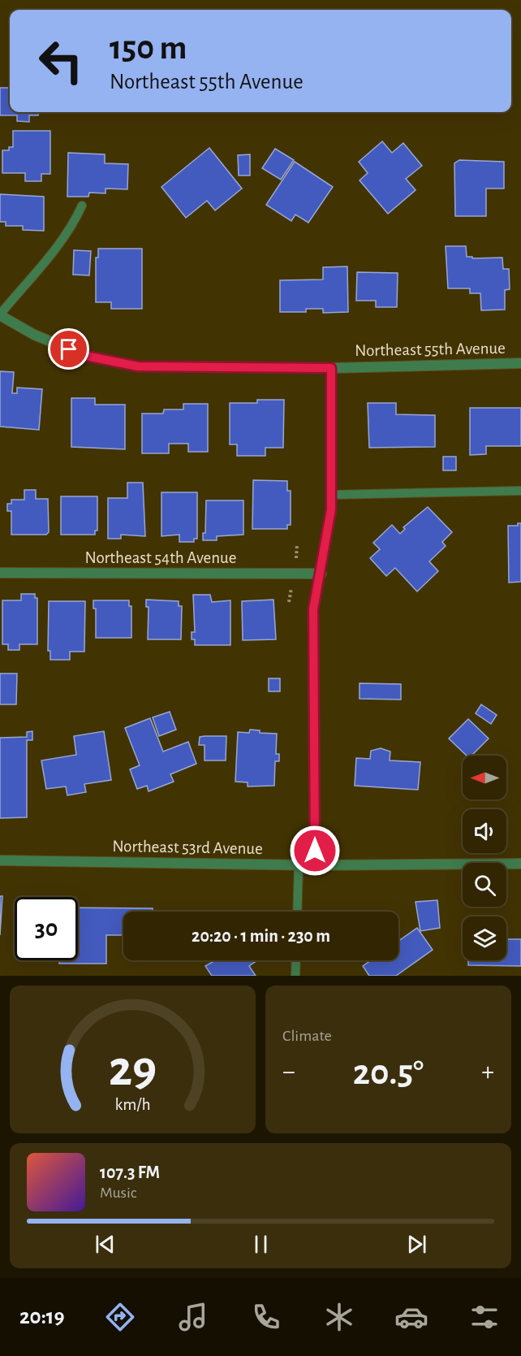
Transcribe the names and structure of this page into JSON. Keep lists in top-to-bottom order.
{
  "streets": {
    "street": ["Northeast 55th Avenue", "Northeast 54th Avenue", "Northeast 53rd Avenue"]
  },
  "north": "left",
  "page": {
    "turn": ["150 m", "Northeast 55th Avenue"],
    "limit": "30",
    "trip": "20:20 · 1 min · 230 m",
    "tile": "Climate",
    "heat": ["−", "20.5°", "+"],
    "song": ["107.3 FM", "Music"],
    "tabs": "20:19",
    "gauge": ["29", "km/h"]
  }
}
